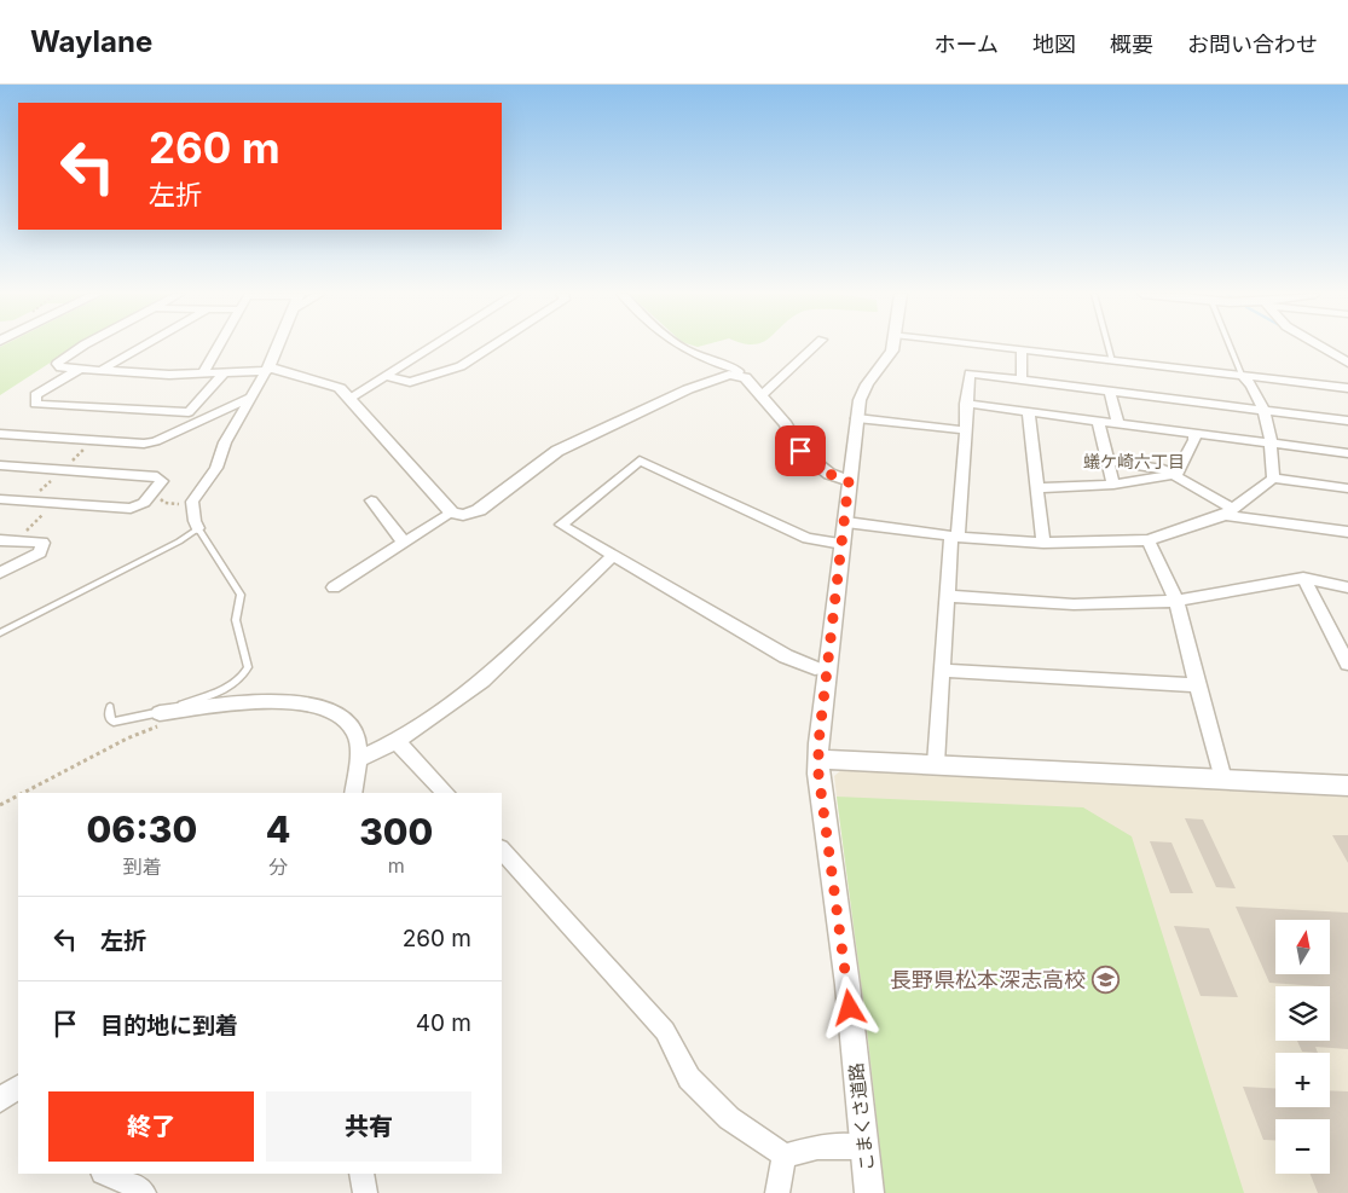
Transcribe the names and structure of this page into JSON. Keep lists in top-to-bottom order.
{
  "streets": {
    "street": ["こまくさ道路"]
  },
  "districts": ["蟻ケ崎六丁目"],
  "places": {
    "school or university": ["長野県松本深志高校"]
  },
  "north": "top",
  "page": {
    "header": "Waylane",
    "nav": [
      "ホーム",
      "地図",
      "概要",
      "お問い合わせ"
    ],
    "turn": ["260 m", "左折"],
    "eta": [
      "06:30",
      "到着",
      "4",
      "分",
      "300",
      "m"
    ],
    "list": [
      {
        "name": "左折",
        "value": "260 m"
      },
      {
        "name": "目的地に到着",
        "value": "40 m"
      }
    ],
    "map_buttons": ["+", "−"],
    "buttons": ["終了", "共有"]
  }
}
